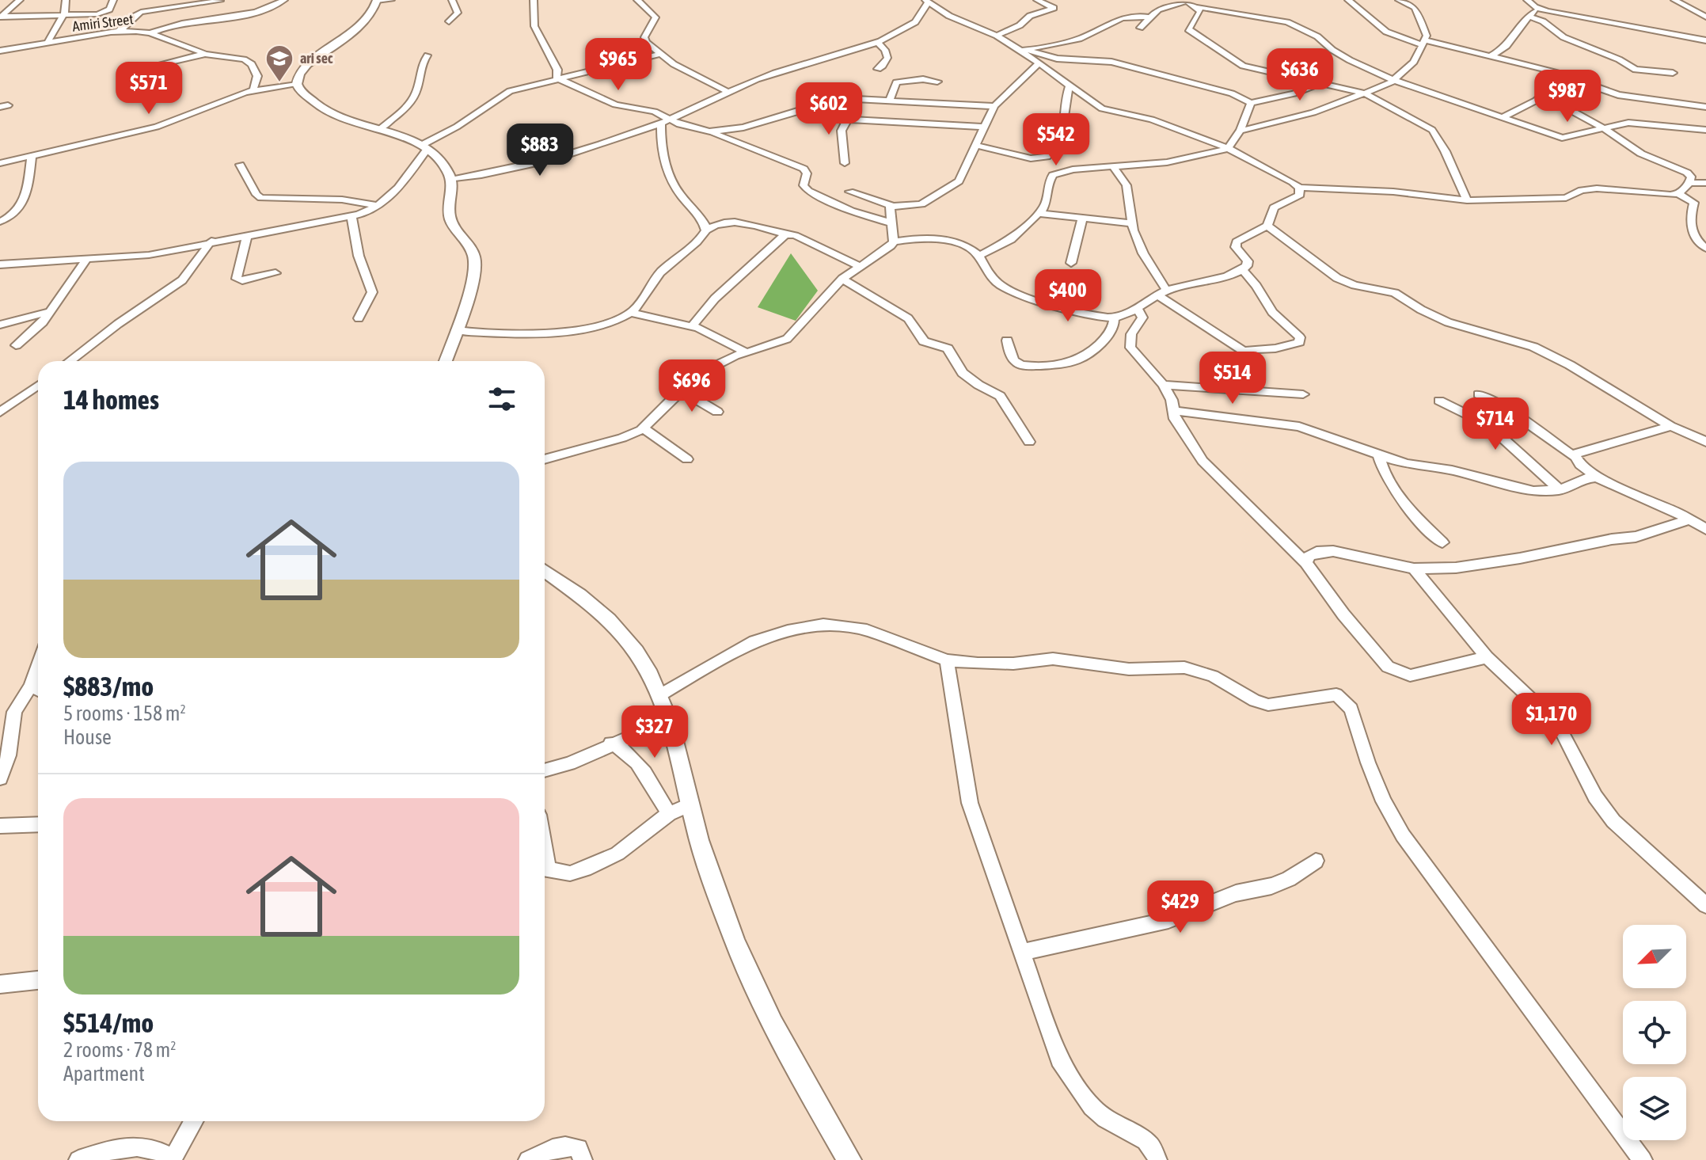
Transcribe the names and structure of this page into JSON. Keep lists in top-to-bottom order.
{
  "streets": {
    "street": ["Amiri Street"]
  },
  "places": {
    "school or university": ["ari sec"]
  },
  "north": "bottom left",
  "page": {
    "price": [
      "$965",
      "$636",
      "$571",
      "$987",
      "$602",
      "$542",
      "$883",
      "$400",
      "$514",
      "$696",
      "$714",
      "$1,170",
      "$327",
      "$429"
    ],
    "heading": "14 homes",
    "list": [
      {
        "name": "$883/mo",
        "note": "5 rooms · 158 m² · House"
      },
      {
        "name": "$514/mo",
        "note": "2 rooms · 78 m² · Apartment"
      }
    ]
  }
}
